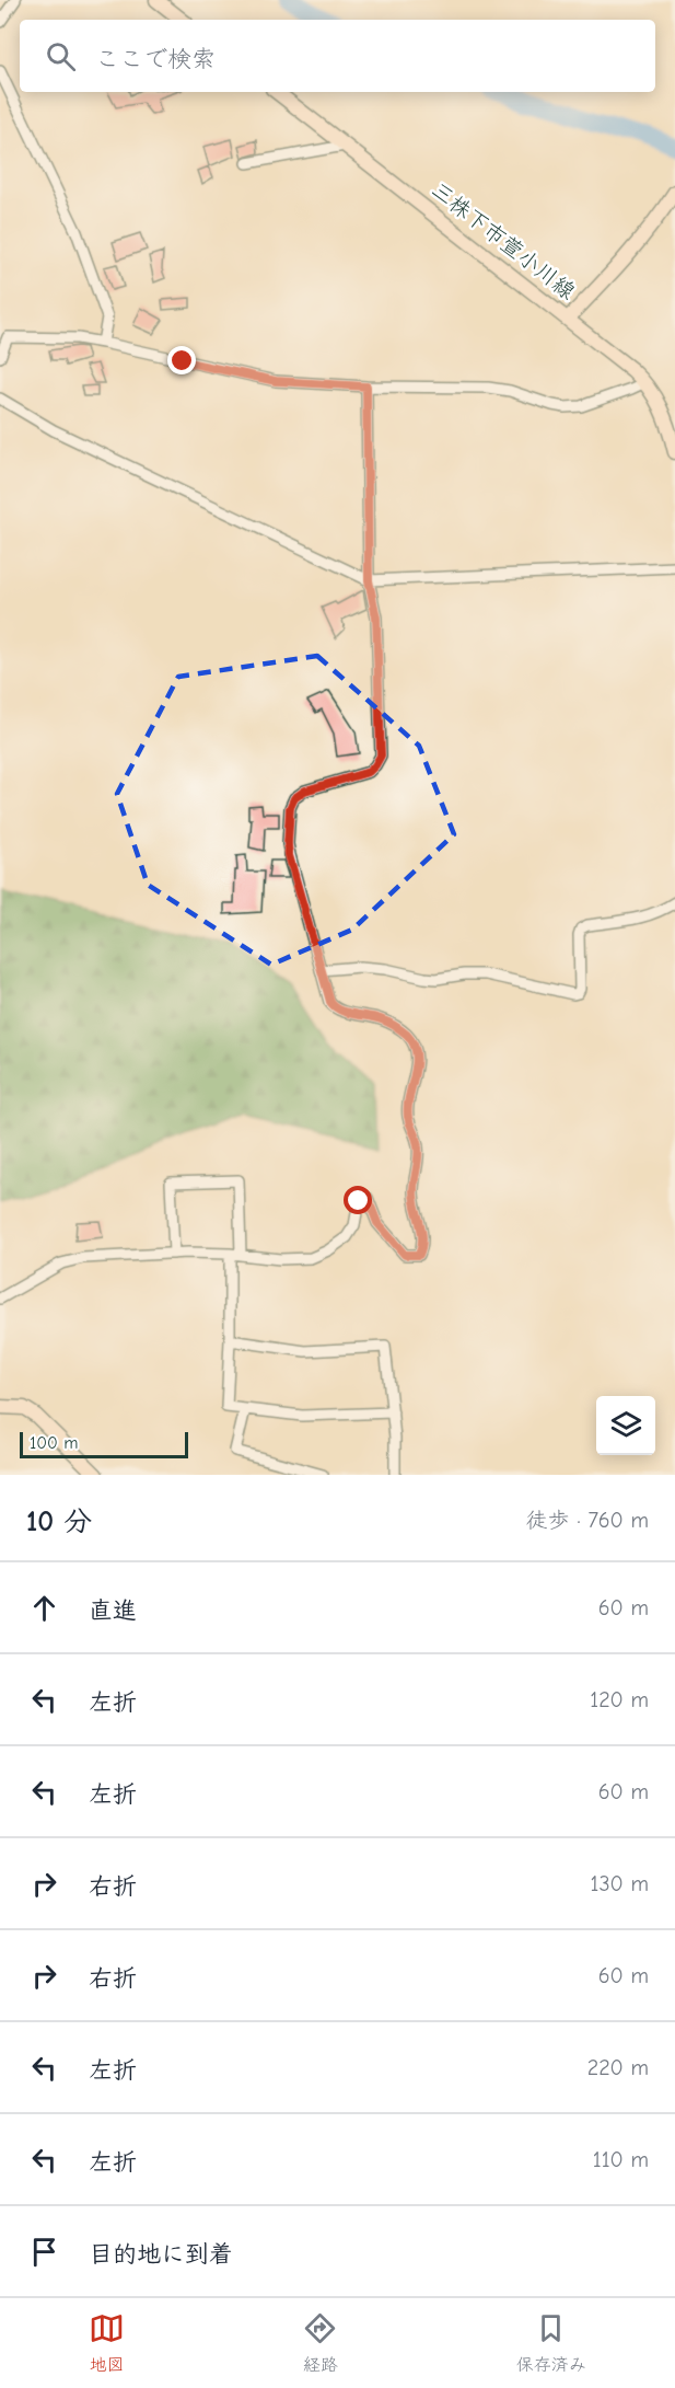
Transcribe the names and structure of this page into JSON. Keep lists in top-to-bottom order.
{
  "streets": {
    "main road": ["三株下市萱小川線"]
  },
  "scale_bar": "100 m",
  "page": {
    "search": "ここで検索",
    "scale": "100 m",
    "heading": ["10 分", "徒歩 · 760 m"],
    "list": [
      ["直進", "60 m"],
      ["左折", "120 m"],
      ["左折", "60 m"],
      ["右折", "130 m"],
      ["右折", "60 m"],
      ["左折", "220 m"],
      ["左折", "110 m"],
      "目的地に到着"
    ],
    "nav": ["地図", "経路", "保存済み"]
  }
}
